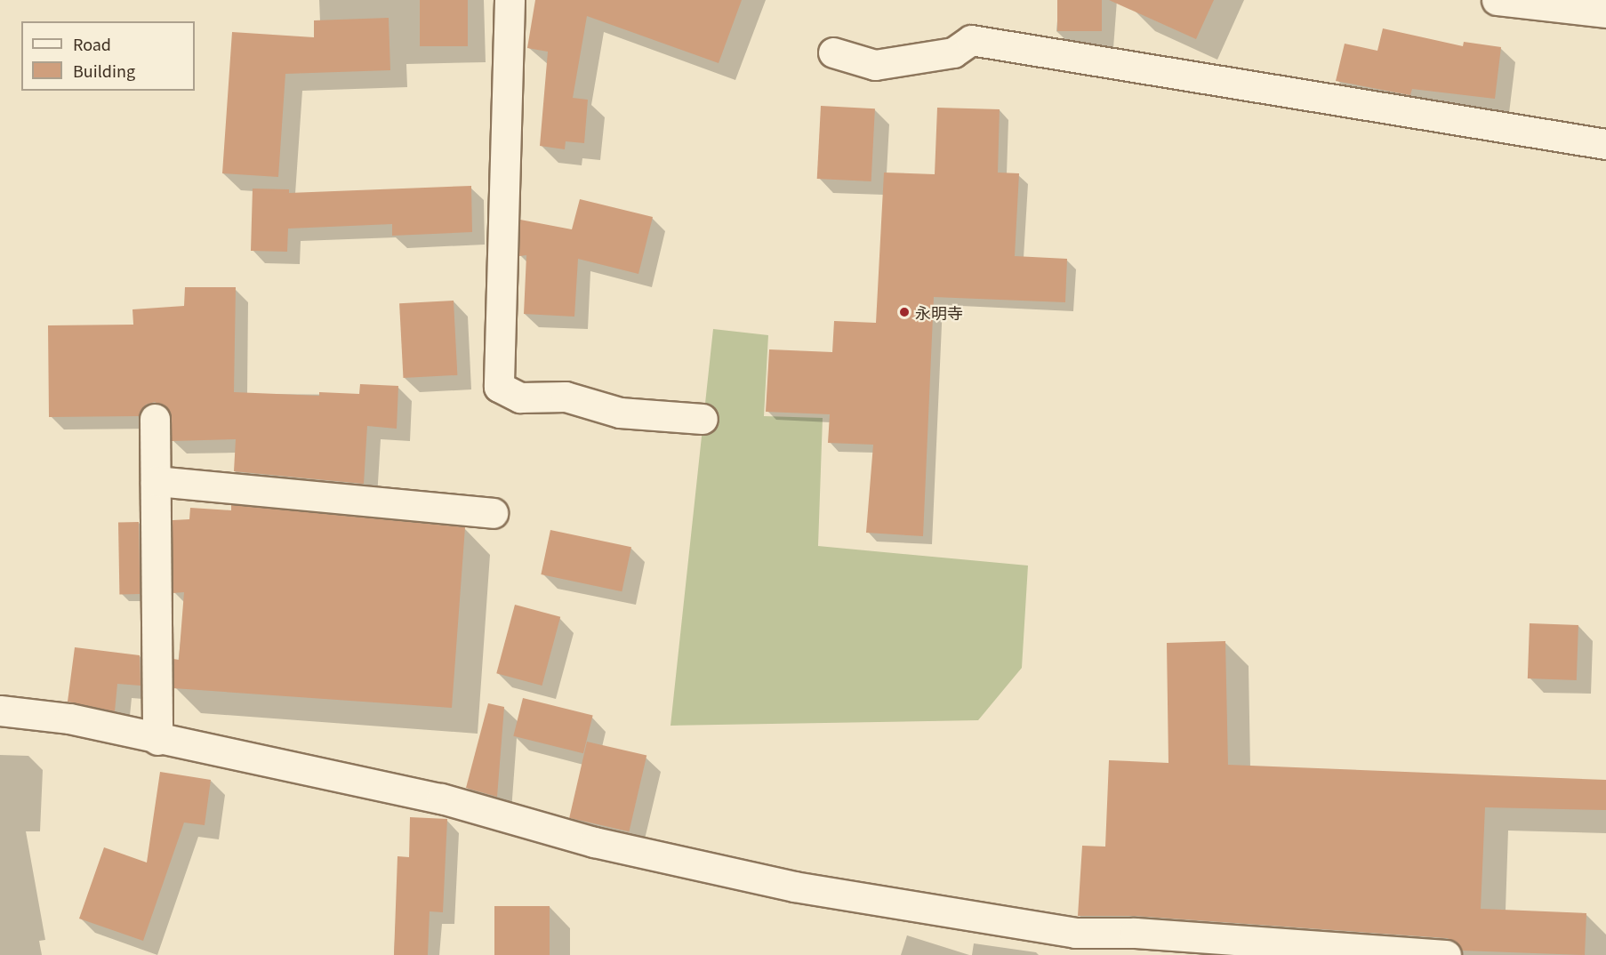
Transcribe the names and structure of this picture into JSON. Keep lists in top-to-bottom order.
{
  "places": ["永明寺"],
  "legend": ["Road", "Building"]
}
